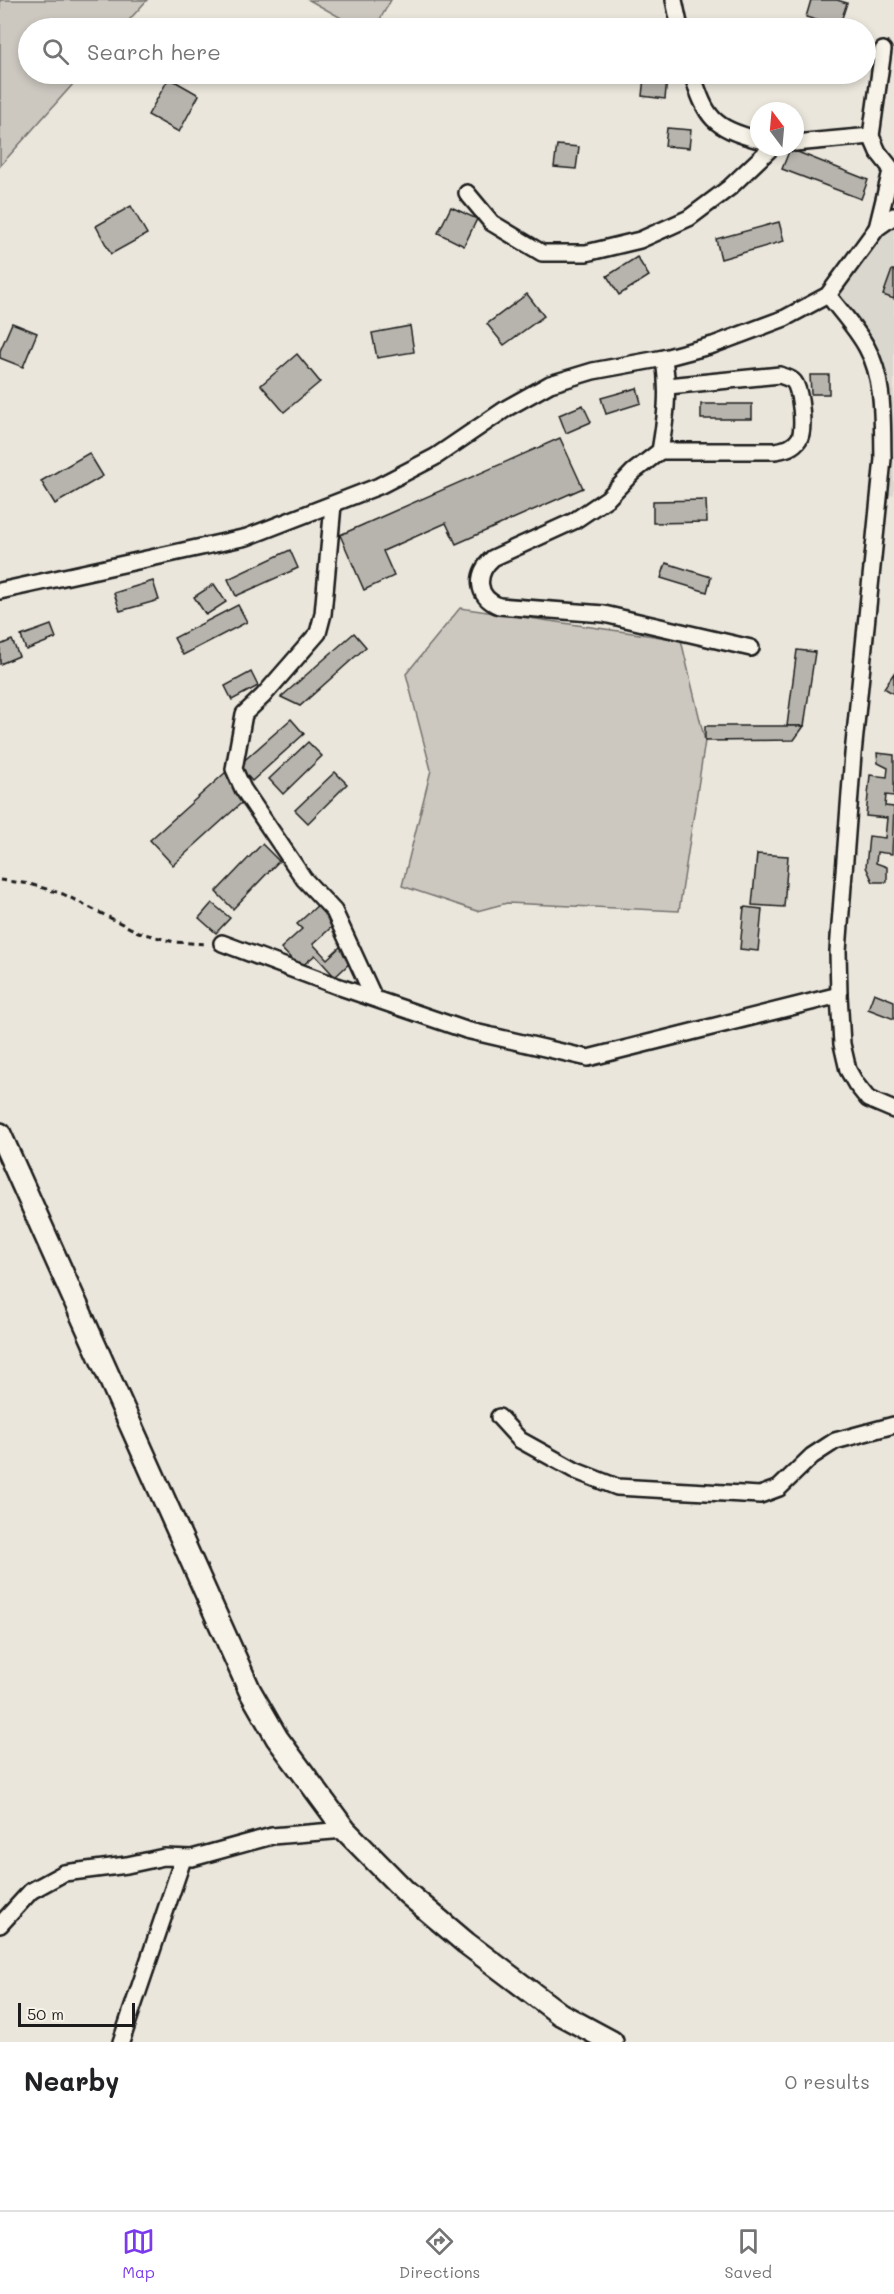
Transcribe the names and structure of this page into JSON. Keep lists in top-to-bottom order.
{
  "scale_bar": "50 m",
  "north": "top",
  "page": {
    "search": "Search here",
    "scale": "50 m",
    "heading": ["Nearby", "0 results"],
    "nav": ["Map", "Directions", "Saved"]
  }
}
